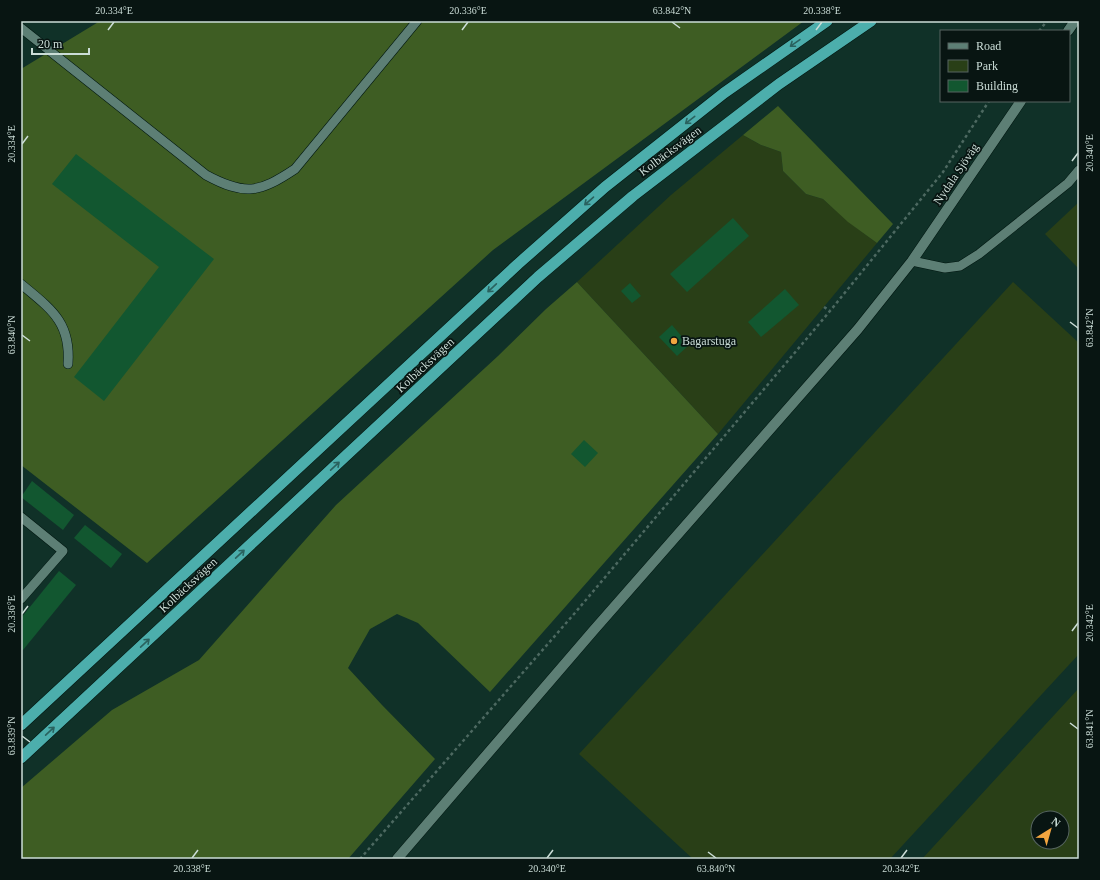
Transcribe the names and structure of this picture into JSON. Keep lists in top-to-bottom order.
{
  "streets": {
    "highway": ["Kolbäcksvägen"],
    "street": ["Nydala Sjöväg"]
  },
  "places": ["Bagarstuga"],
  "legend": ["Road", "Park", "Building"],
  "scale_bar": "20 m",
  "north": "top right",
  "coordinates": [
    "20.334°E",
    "20.336°E",
    "63.842°N",
    "20.338°E",
    "20.340°E",
    "63.840°N",
    "20.342°E",
    "63.841°N",
    "63.839°N"
  ]
}
